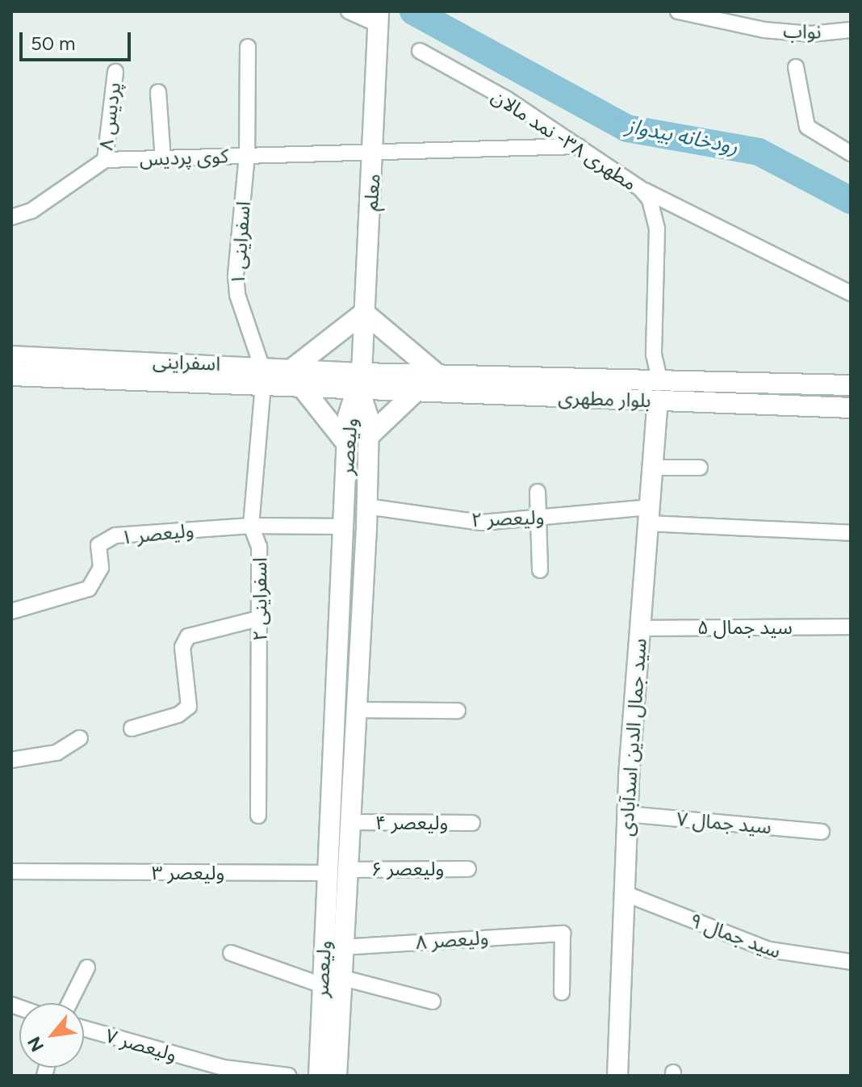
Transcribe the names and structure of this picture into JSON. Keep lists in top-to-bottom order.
{
  "streets": {
    "main road": [
      "معلم",
      "اسفراینی",
      "بلوار مطهری",
      "ولیعصر",
      "سید جمال الدین اسدآبادی"
    ],
    "street": [
      "نواب",
      "پردیس ۸",
      "مطهری ۳۸- نمد مالان",
      "کوی پردیس",
      "اسفراینی ۱",
      "ولیعصر ۲",
      "ولیعصر ۱",
      "اسفراینی ۲",
      "سید جمال ۵",
      "ولیعصر ۴",
      "سید جمال ۷",
      "ولیعصر ۶",
      "ولیعصر ۳",
      "سید جمال ۹",
      "ولیعصر ۸",
      "ولیعصر ۷"
    ]
  },
  "crossings": [
    ["پردیس ۸", "کوی پردیس"],
    ["مطهری ۳۸- نمد مالان", "کوی پردیس"],
    ["مطهری ۳۸- نمد مالان", "بلوار مطهری"],
    ["کوی پردیس", "معلم"],
    ["کوی پردیس", "اسفراینی ۱"],
    ["معلم", "اسفراینی"],
    ["معلم", "بلوار مطهری"],
    ["معلم", "ولیعصر"],
    ["اسفراینی ۱", "اسفراینی"],
    ["اسفراینی ۱", "اسفراینی ۲"],
    ["اسفراینی", "بلوار مطهری"],
    ["اسفراینی", "ولیعصر"],
    ["اسفراینی", "اسفراینی ۲"],
    ["بلوار مطهری", "ولیعصر"],
    ["بلوار مطهری", "سید جمال الدین اسدآبادی"],
    ["ولیعصر", "ولیعصر ۲"],
    ["ولیعصر", "ولیعصر ۱"],
    ["ولیعصر", "ولیعصر ۴"],
    ["ولیعصر", "ولیعصر ۶"],
    ["ولیعصر", "ولیعصر ۳"],
    ["ولیعصر", "ولیعصر ۸"],
    ["ولیعصر ۲", "سید جمال الدین اسدآبادی"],
    ["ولیعصر ۱", "اسفراینی ۲"],
    ["سید جمال ۵", "سید جمال الدین اسدآبادی"],
    ["سید جمال الدین اسدآبادی", "سید جمال ۷"],
    ["سید جمال الدین اسدآبادی", "سید جمال ۹"],
    ["ولیعصر ۶", "ولیعصر ۳"]
  ],
  "water": ["رودخانه بیدواز"],
  "scale_bar": "50 m",
  "north": "bottom left"
}
